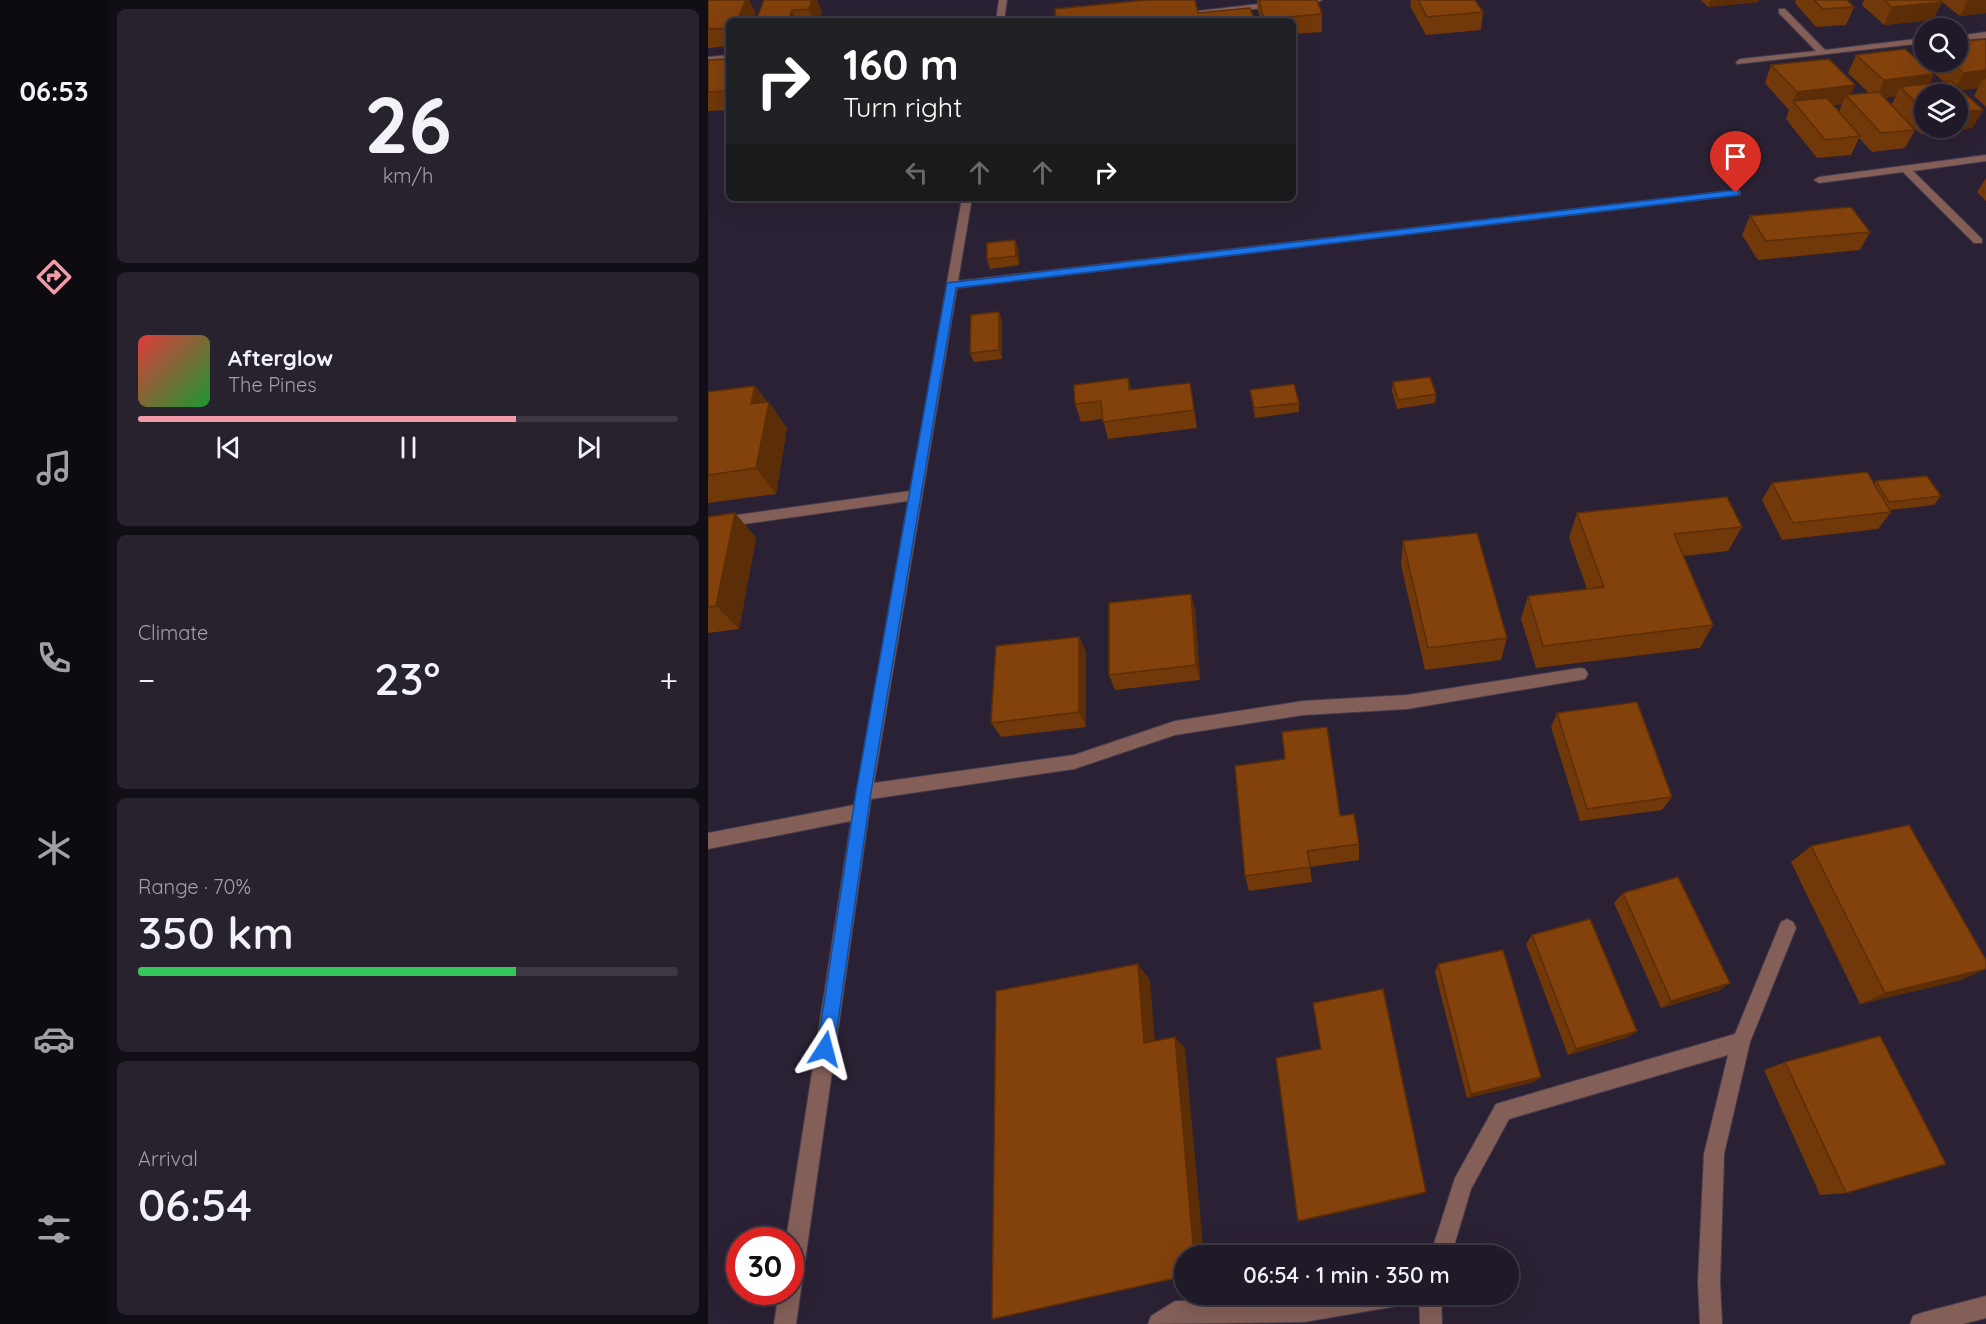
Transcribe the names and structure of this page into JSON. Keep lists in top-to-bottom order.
{
  "page": {
    "tabs": "06:53",
    "tile": [
      ["26", "km/h"],
      "Climate",
      ["Range · 70%", "350 km"],
      ["Arrival", "06:54"]
    ],
    "turn": ["160 m", "Turn right"],
    "song": ["Afterglow", "The Pines"],
    "heat": ["−", "23°", "+"],
    "limit": "30",
    "trip": "06:54 · 1 min · 350 m"
  }
}
